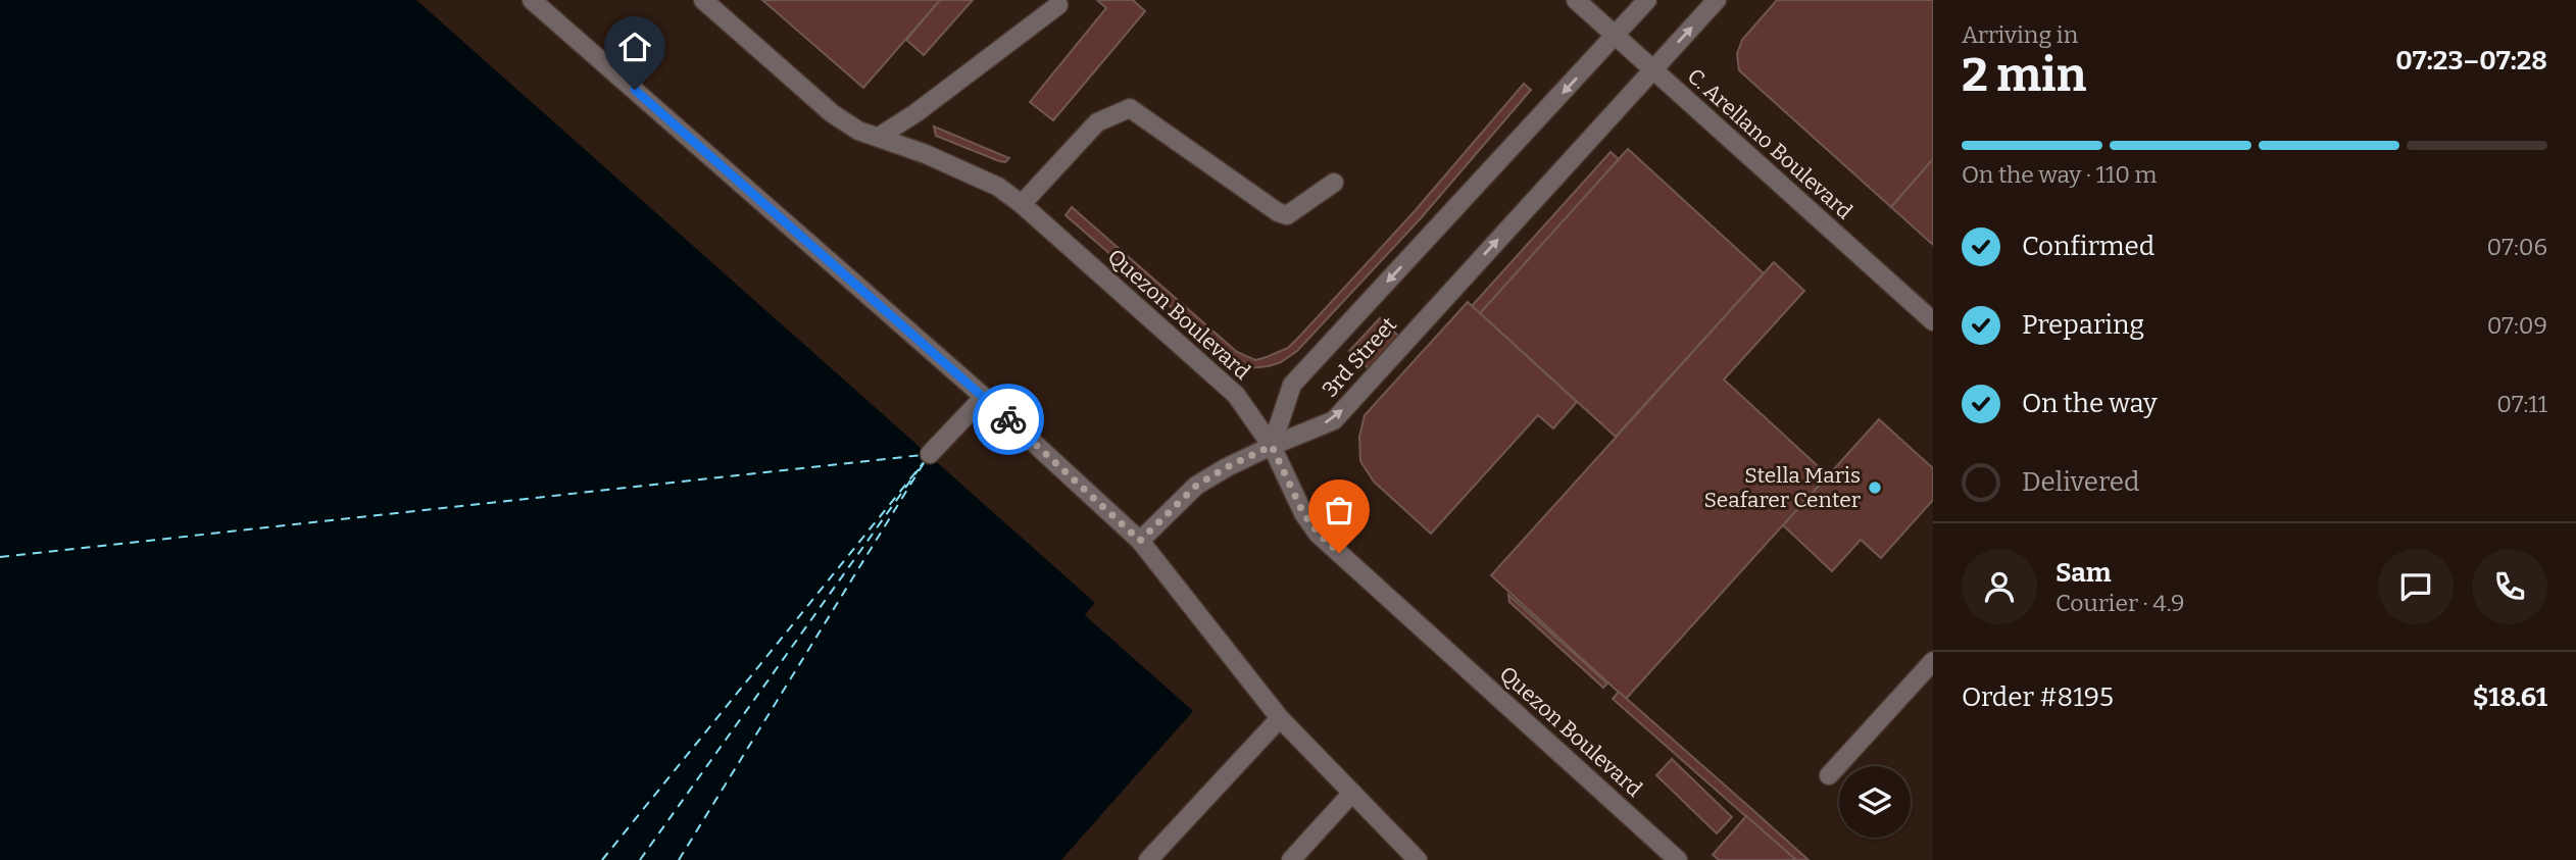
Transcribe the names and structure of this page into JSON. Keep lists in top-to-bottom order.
{
  "streets": {
    "street": ["C. Arellano Boulevard", "Quezon Boulevard", "3rd Street"]
  },
  "crossings": [
    ["C. Arellano Boulevard", "3rd Street"],
    ["Quezon Boulevard", "3rd Street"]
  ],
  "places": ["Stella Maris Seafarer Center"],
  "page": {
    "heading": ["2 min", "Arriving in", "07:23–07:28"],
    "panel": [
      "Sam",
      "Courier · 4.9",
      "Order #8195",
      "$18.61"
    ],
    "bar": "On the way · 110 m",
    "list": [
      ["Confirmed", "07:06"],
      ["Preparing", "07:09"],
      ["On the way", "07:11"],
      "Delivered"
    ]
  }
}
